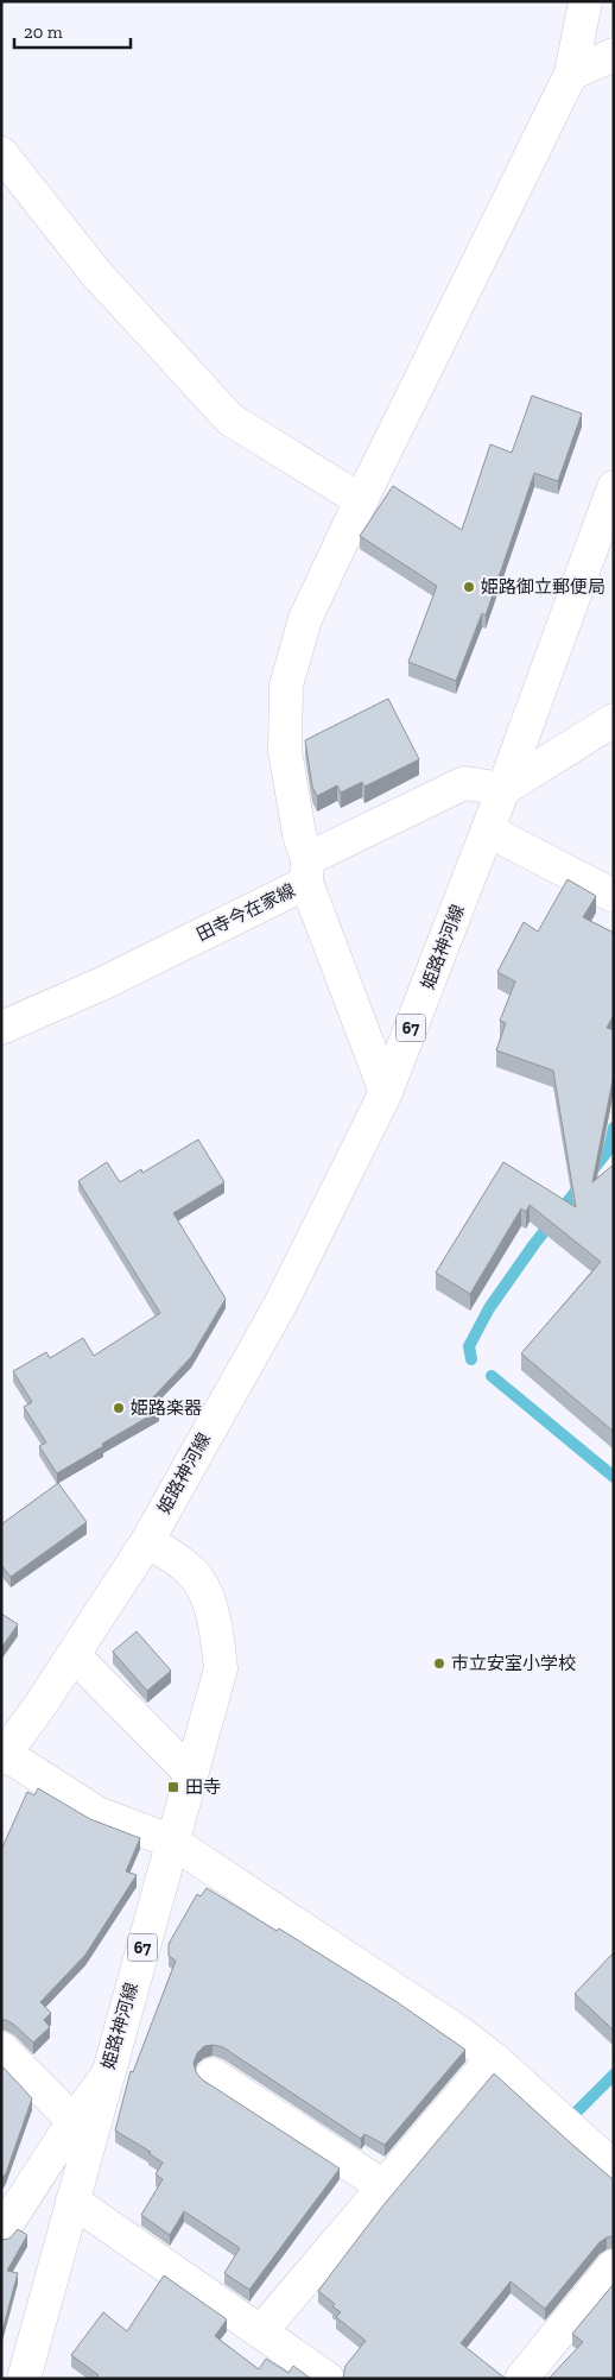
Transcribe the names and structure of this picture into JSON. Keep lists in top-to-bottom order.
{
  "streets": {
    "street": ["田寺今在家線", "姫路神河線", "67"]
  },
  "crossings": [
    ["田寺今在家線", "姫路神河線"]
  ],
  "places": {
    "other": ["姫路御立郵便局", "姫路楽器", "市立安室小学校"],
    "transit": ["田寺"]
  },
  "scale_bar": "20 m"
}
